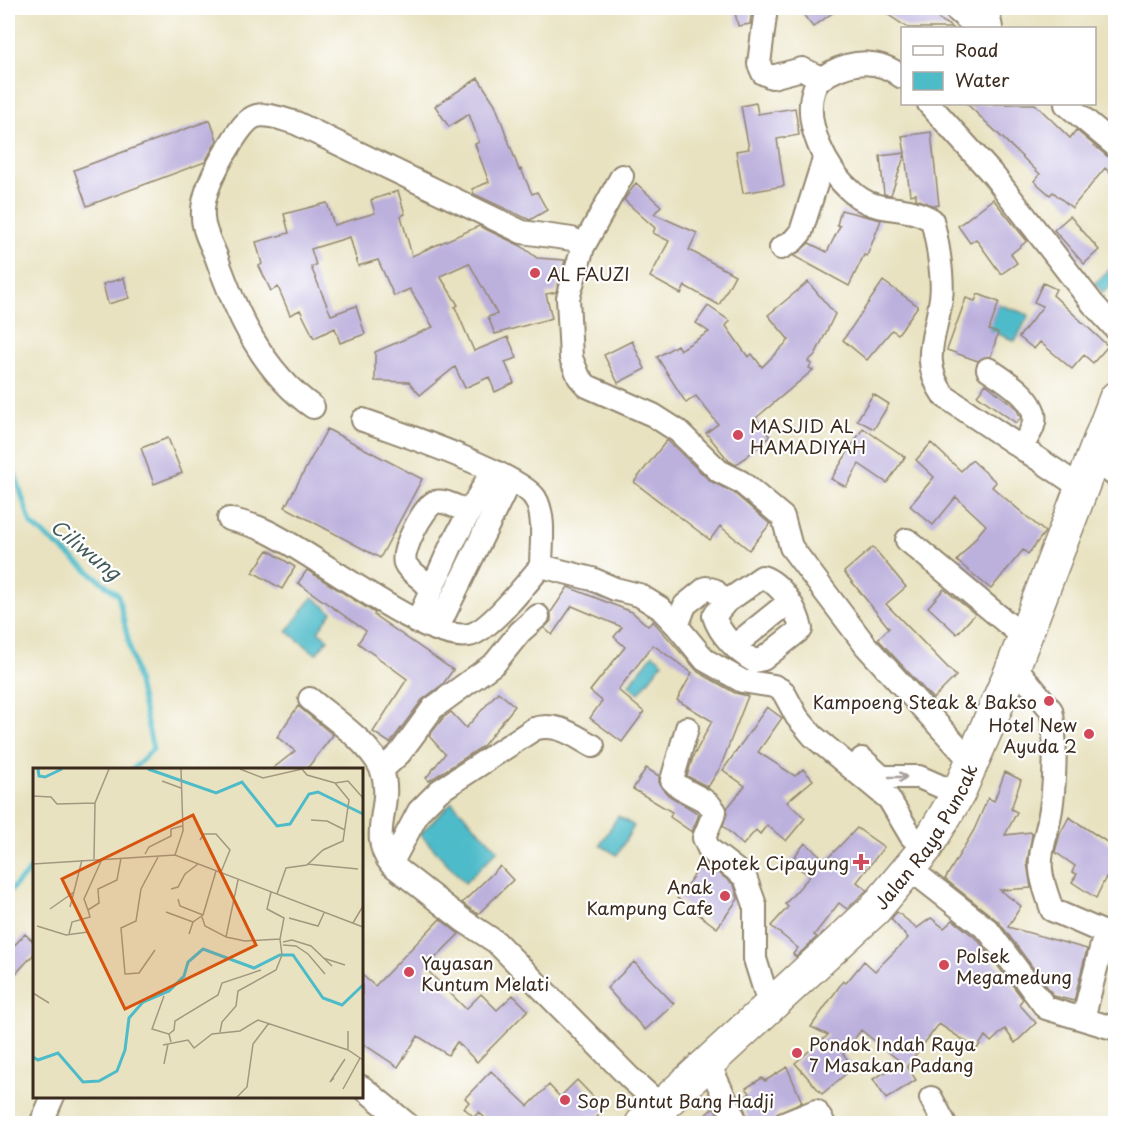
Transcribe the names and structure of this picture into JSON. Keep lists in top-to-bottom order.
{
  "streets": {
    "highway": ["Jalan Raya Puncak"]
  },
  "water": ["Ciliwung"],
  "places": {
    "other": [
      "AL FAUZI",
      "MASJID AL HAMADIYAH",
      "Kampoeng Steak & Bakso",
      "Hotel New Ayuda 2",
      "Anak Kampung Cafe",
      "Polsek Megamedung",
      "Yayasan Kuntum Melati",
      "Pondok Indah Raya 7 Masakan Padang",
      "Sop Buntut Bang Hadji"
    ],
    "health": ["Apotek Cipayung"]
  },
  "legend": ["Road", "Water"]
}
